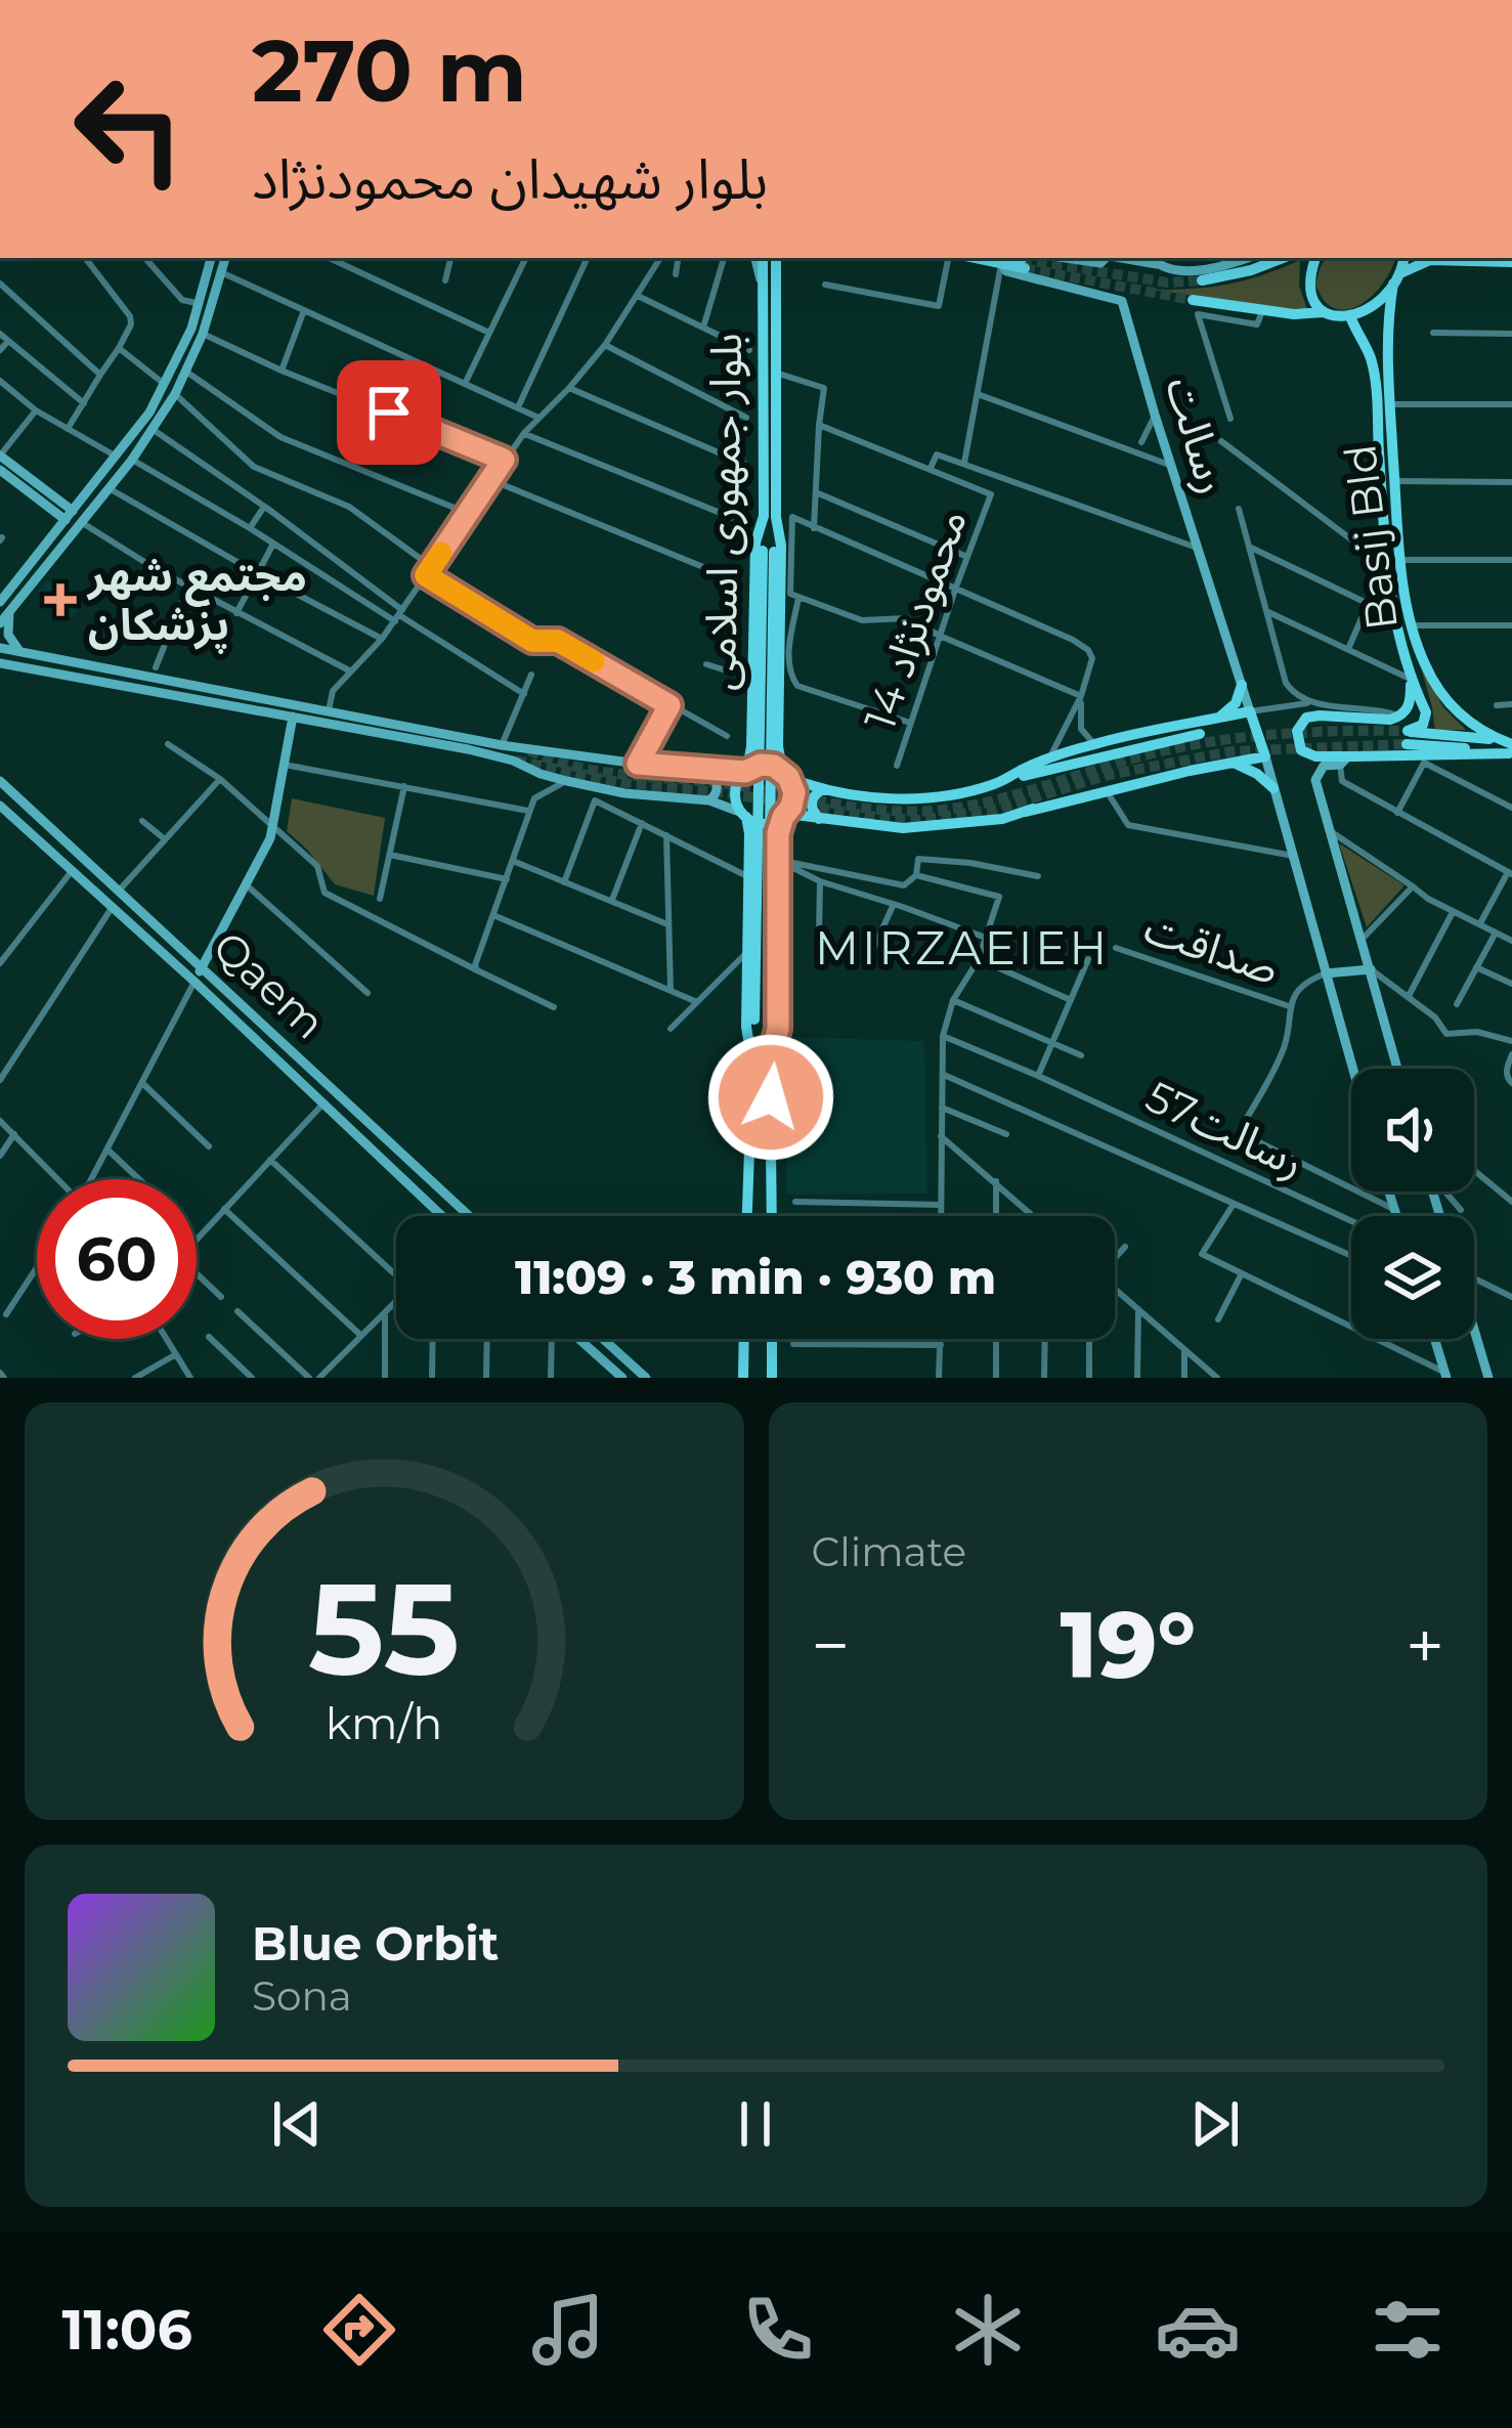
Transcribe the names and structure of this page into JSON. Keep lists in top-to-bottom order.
{
  "streets": {
    "main road": [
      "رسالت",
      "بلوار جمهوری اسلامی",
      "Basij Bld",
      "Qaem"
    ],
    "street": ["محمودنژاد 14", "صداقت", "رسالت57"]
  },
  "districts": ["MIRZAEIEH"],
  "places": {
    "health": ["مجتمع شهر پزشکان"]
  },
  "page": {
    "turn": ["270 m", "بلوار شهیدان محمودنژاد"],
    "limit": "60",
    "trip": "11:09 · 3 min · 930 m",
    "tile": "Climate",
    "heat": ["−", "19°", "+"],
    "song": ["Blue Orbit", "Sona"],
    "tabs": "11:06",
    "gauge": ["55", "km/h"]
  }
}
